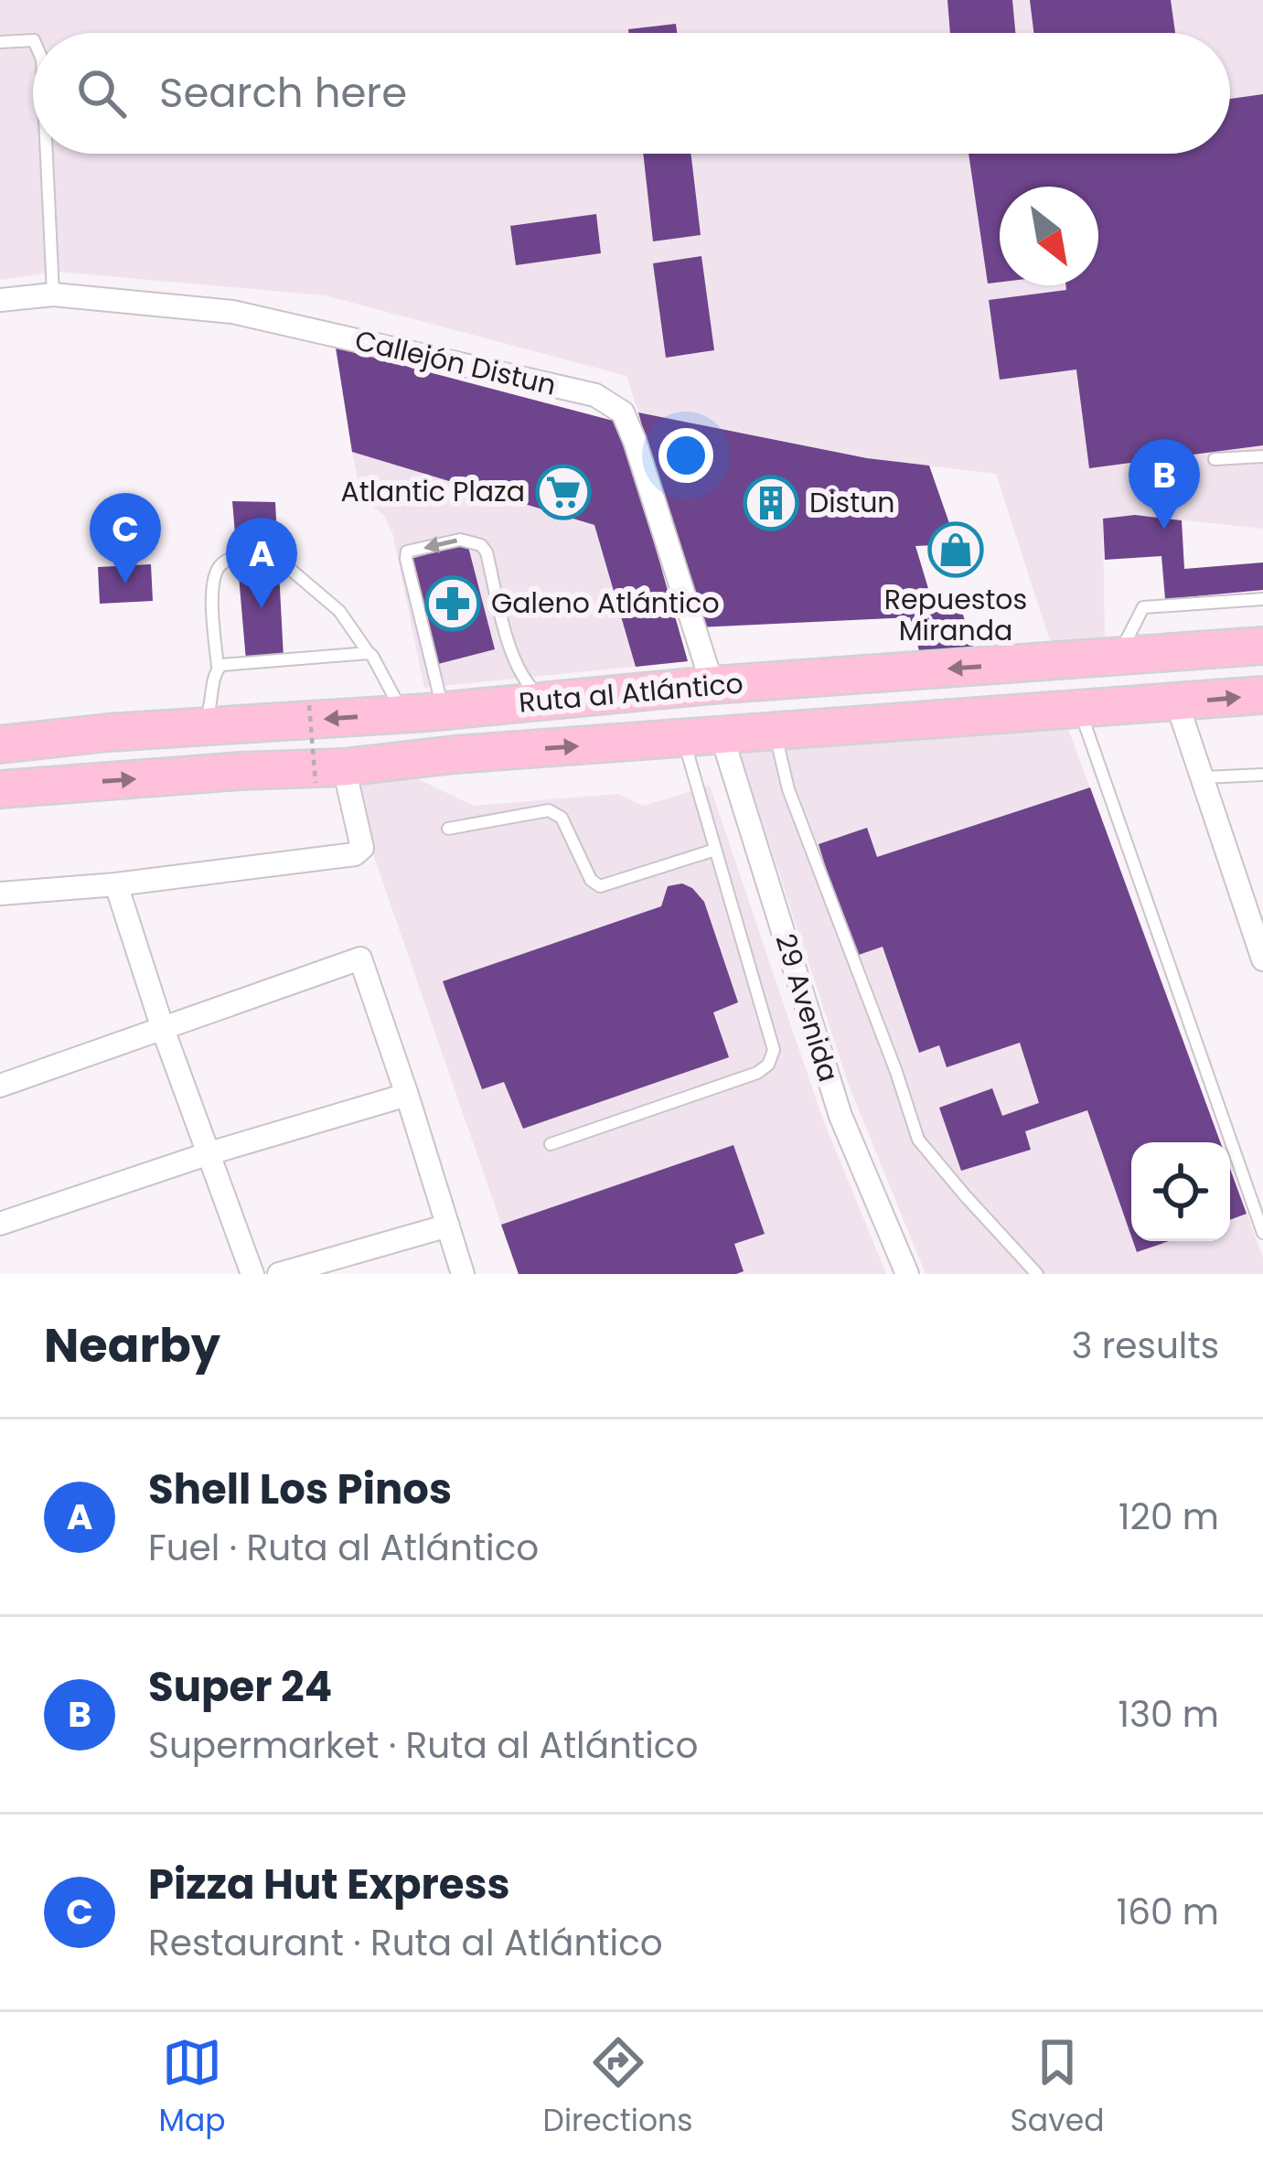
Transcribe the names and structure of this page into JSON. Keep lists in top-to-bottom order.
{
  "streets": {
    "highway": ["Ruta al Atlántico"],
    "street": ["Callejón Distun", "29 Avenida"]
  },
  "crossings": [
    ["Callejón Distun", "Ruta al Atlántico"],
    ["Ruta al Atlántico", "29 Avenida"]
  ],
  "places": {
    "supermarket": ["Atlantic Plaza"],
    "building": ["Distun"],
    "shop": ["Repuestos Miranda"],
    "pharmacy": ["Galeno Atlántico"]
  },
  "north": "bottom right",
  "page": {
    "search": "Search here",
    "pins": ["B", "C", "A"],
    "heading": ["Nearby", "3 results"],
    "list": [
      {
        "mark": "A",
        "name": "Shell Los Pinos",
        "note": "Fuel · Ruta al Atlántico",
        "value": "120 m"
      },
      {
        "mark": "B",
        "name": "Super 24",
        "note": "Supermarket · Ruta al Atlántico",
        "value": "130 m"
      },
      {
        "mark": "C",
        "name": "Pizza Hut Express",
        "note": "Restaurant · Ruta al Atlántico",
        "value": "160 m"
      }
    ],
    "nav": ["Map", "Directions", "Saved"]
  }
}
